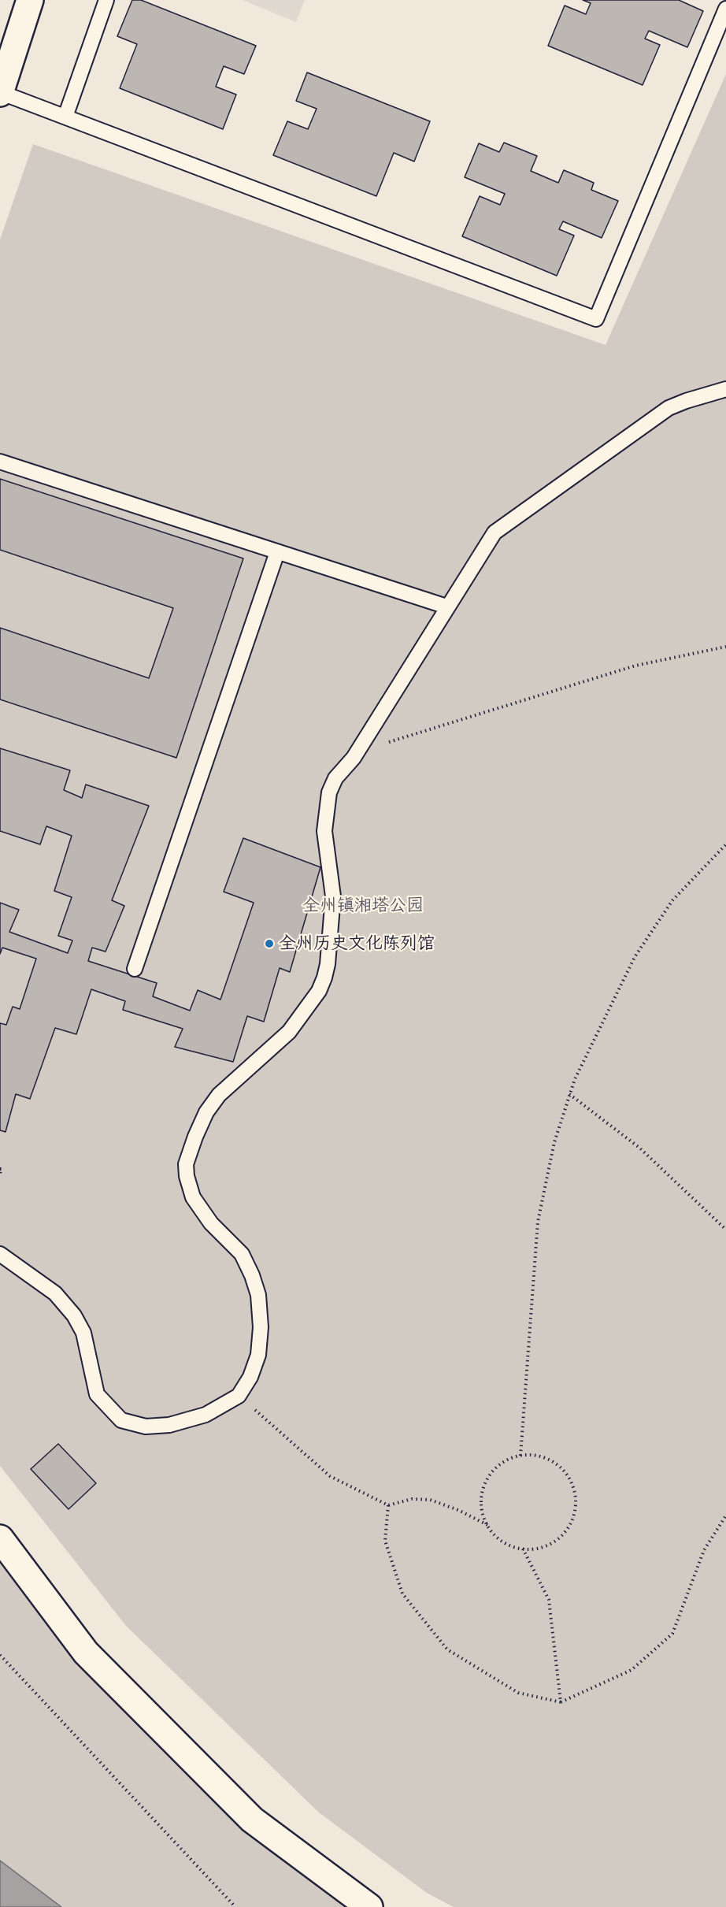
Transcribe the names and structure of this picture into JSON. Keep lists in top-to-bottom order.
{
  "parks": ["全州镇湘塔公园"],
  "places": ["全州历史文化陈列馆"]
}
